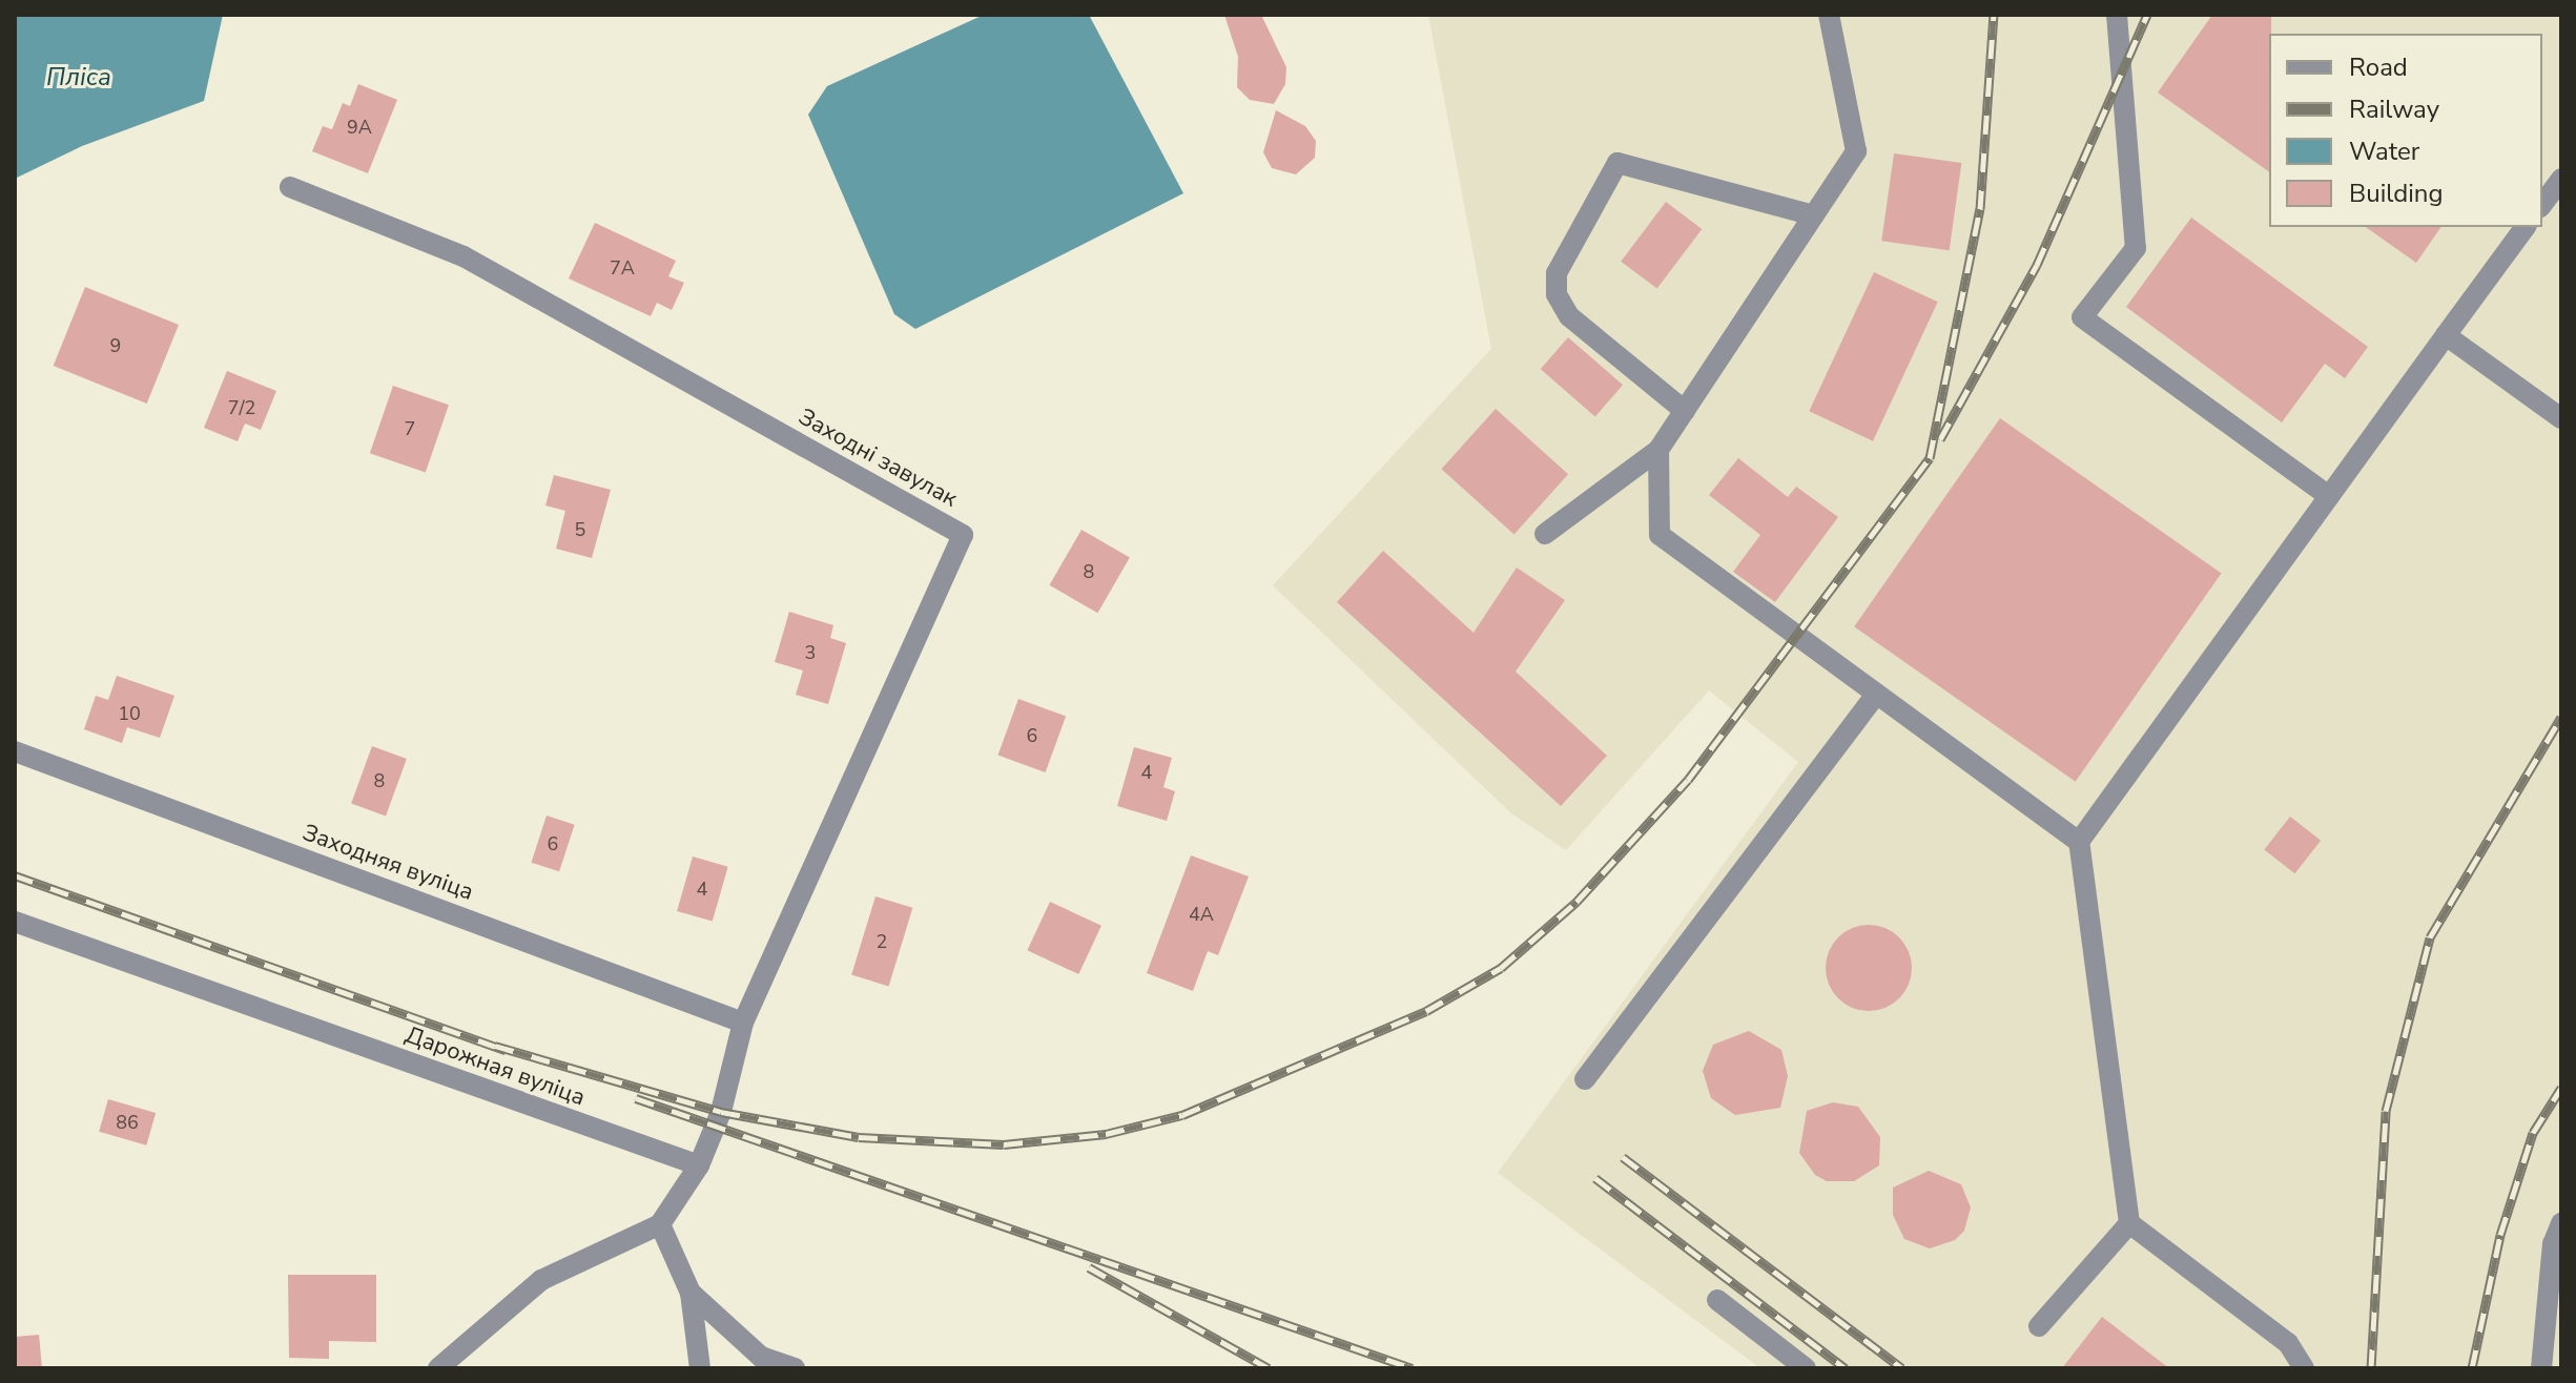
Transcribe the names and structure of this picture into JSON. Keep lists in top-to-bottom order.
{
  "streets": {
    "street": ["Заходні завулак", "Заходняя вуліца", "Дарожная вуліца"]
  },
  "crossings": [
    ["Заходні завулак", "Заходняя вуліца"],
    ["Заходні завулак", "Дарожная вуліца"]
  ],
  "water": ["Пліса"],
  "house_numbers": [
    "9А",
    "7А",
    "9",
    "7/2",
    "7",
    "5",
    "8",
    "3",
    "10",
    "6",
    "4",
    "8",
    "6",
    "4",
    "4А",
    "2",
    "86"
  ],
  "legend": [
    "Road",
    "Railway",
    "Water",
    "Building"
  ]
}
